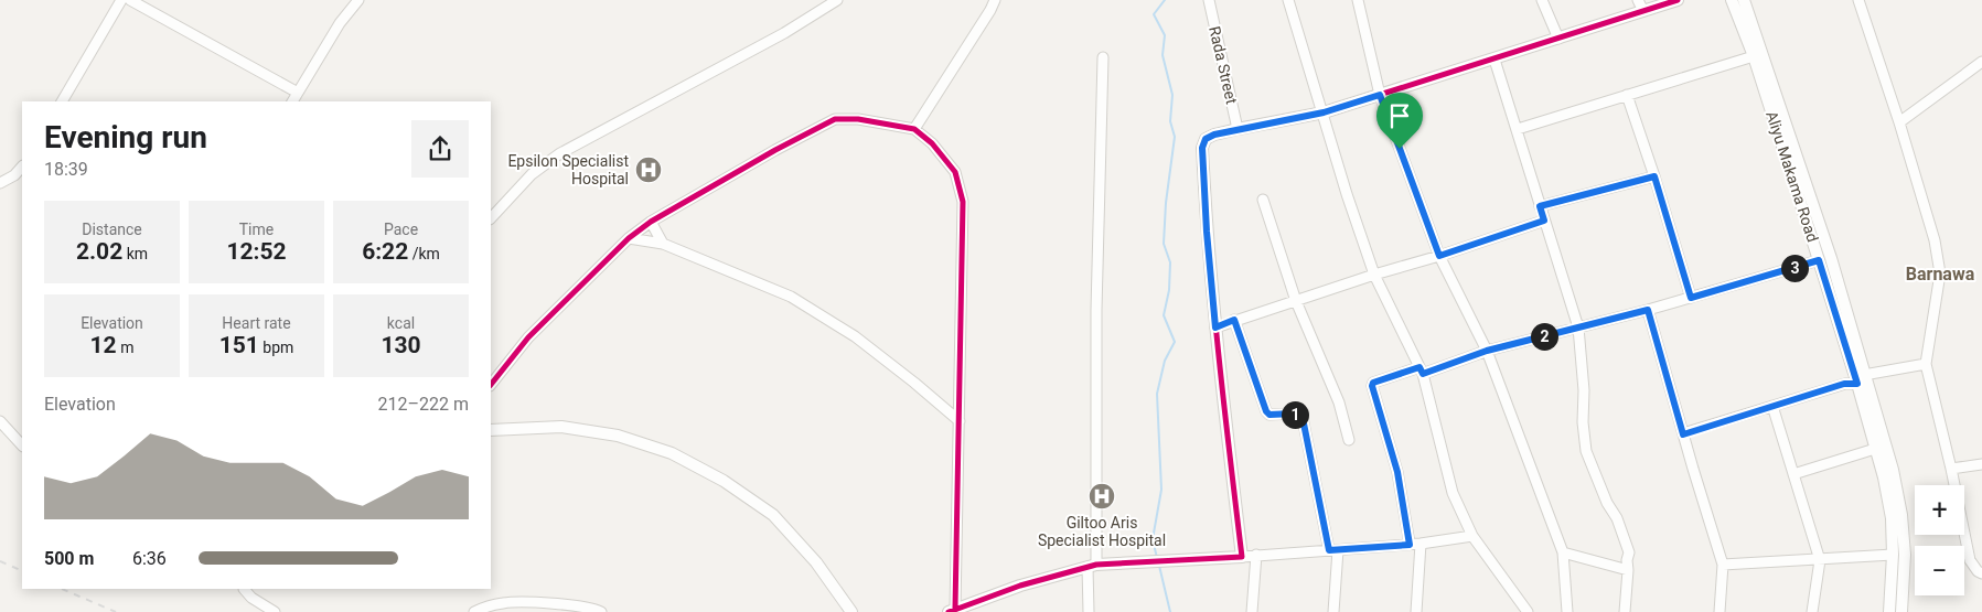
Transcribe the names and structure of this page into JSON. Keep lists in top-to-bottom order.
{
  "streets": {
    "street": ["Rada Street", "Aliyu Makama Road"]
  },
  "districts": ["Barnawa"],
  "places": {
    "hospital": ["Epsilon Specialist Hospital", "Giltoo Aris Specialist Hospital"]
  },
  "page": {
    "heading": ["Evening run", "18:39"],
    "stats": [
      ["Distance", "2.02 km"],
      ["Time", "12:52"],
      ["Pace", "6:22 /km"],
      ["Elevation", "12 m"],
      ["Heart rate", "151 bpm"],
      ["kcal", "130"]
    ],
    "pins": ["3", "2", "1"],
    "chart": ["Elevation", "212–222 m"],
    "map_buttons": ["+", "−"],
    "list": [
      {
        "name": "500 m",
        "note": "6:36"
      }
    ]
  }
}
